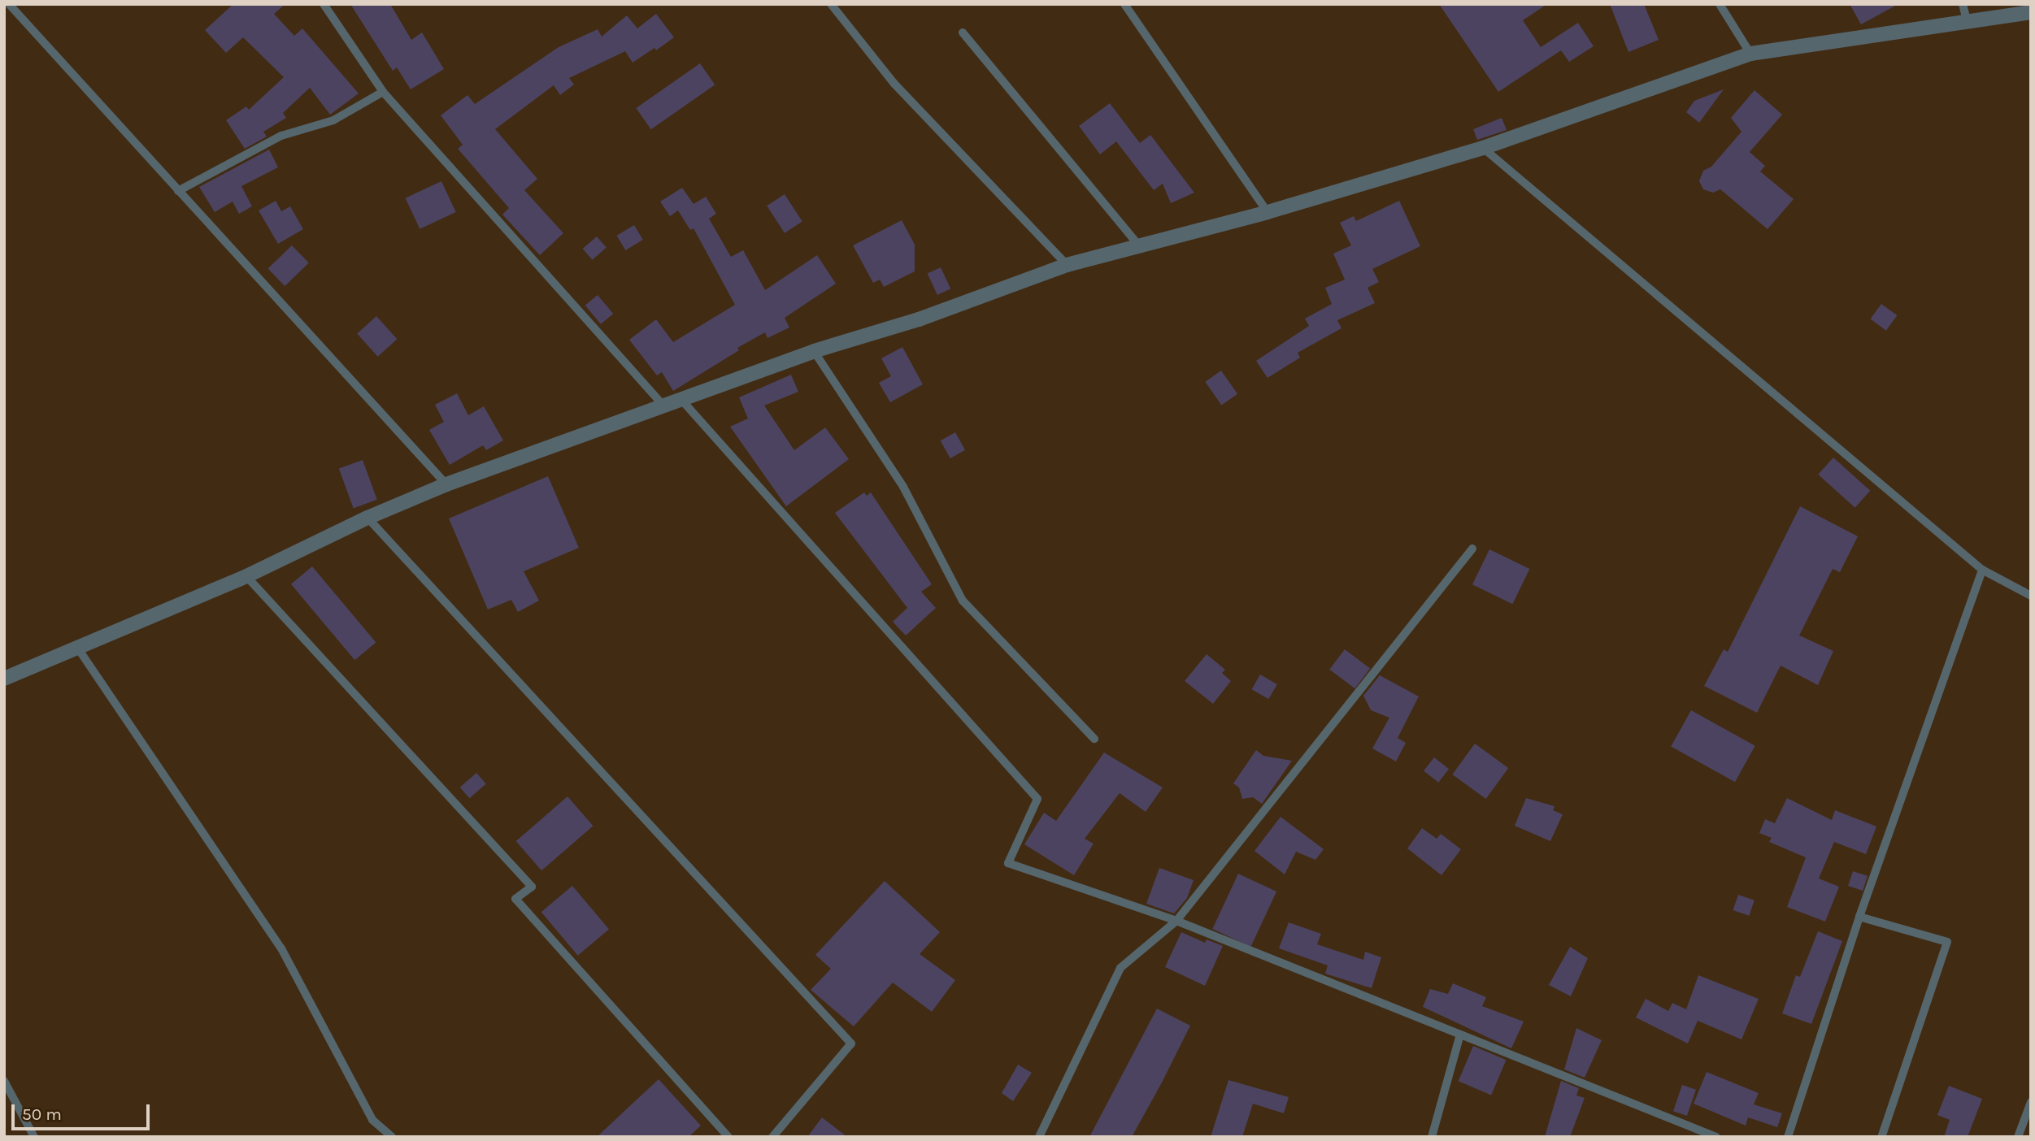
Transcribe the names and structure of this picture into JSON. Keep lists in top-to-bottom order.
{
  "scale_bar": "50 m"
}
